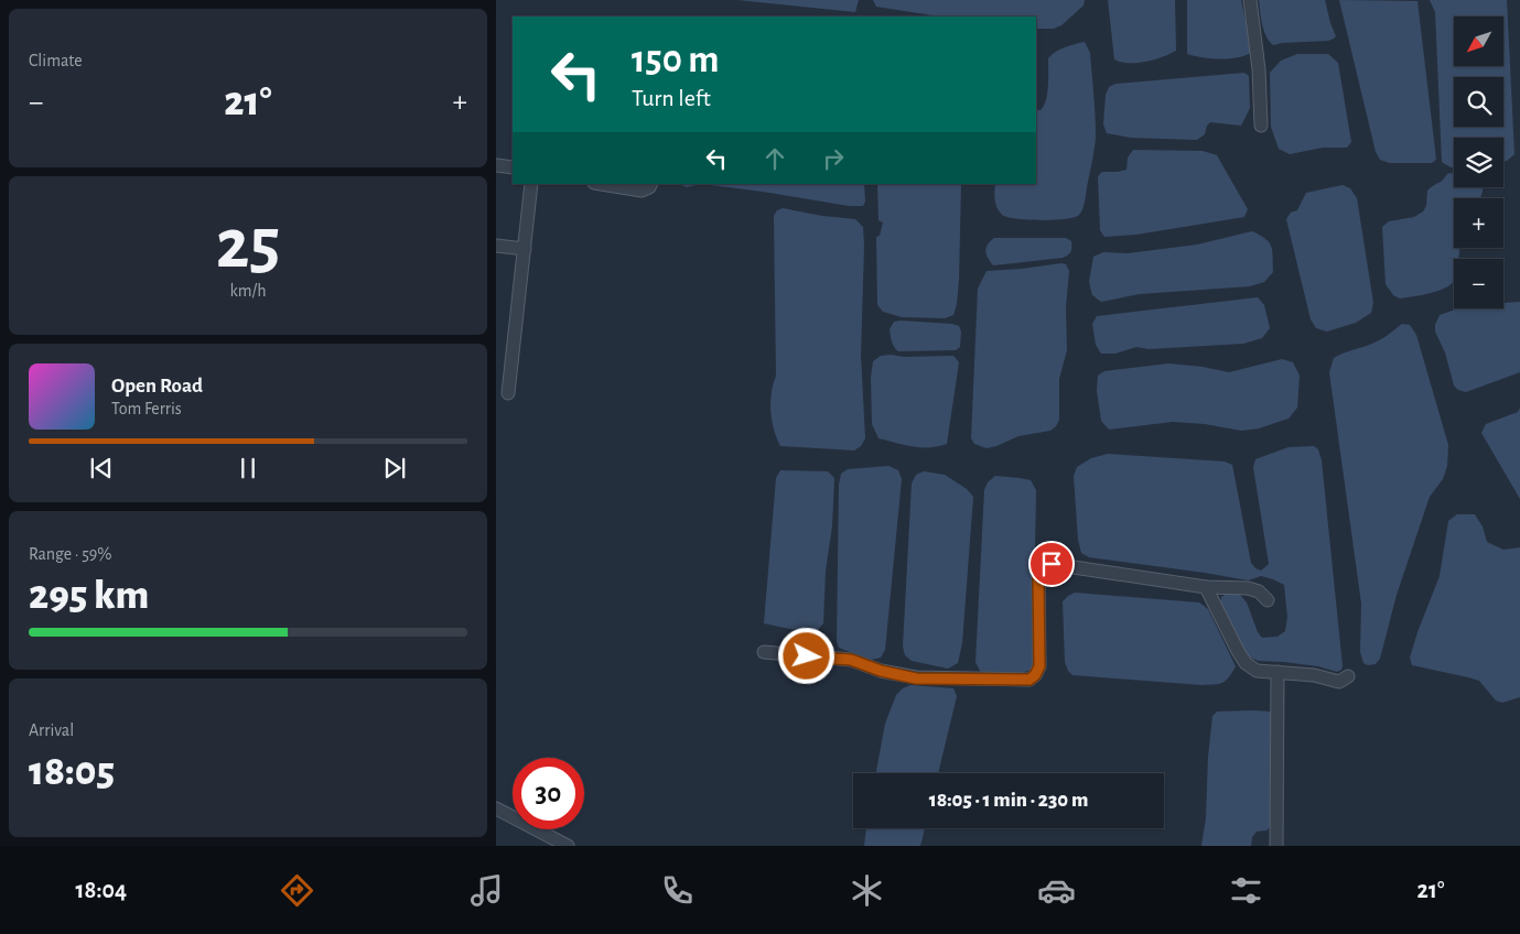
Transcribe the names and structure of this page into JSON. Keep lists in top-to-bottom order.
{
  "north": "bottom left",
  "page": {
    "tile": [
      "Climate",
      ["25", "km/h"],
      ["Range · 59%", "295 km"],
      ["Arrival", "18:05"]
    ],
    "map_buttons": ["+", "−"],
    "turn": ["150 m", "Turn left"],
    "heat": ["−", "21°", "+"],
    "song": ["Open Road", "Tom Ferris"],
    "limit": "30",
    "trip": "18:05 · 1 min · 230 m",
    "tabs": ["18:04", "21°"]
  }
}
